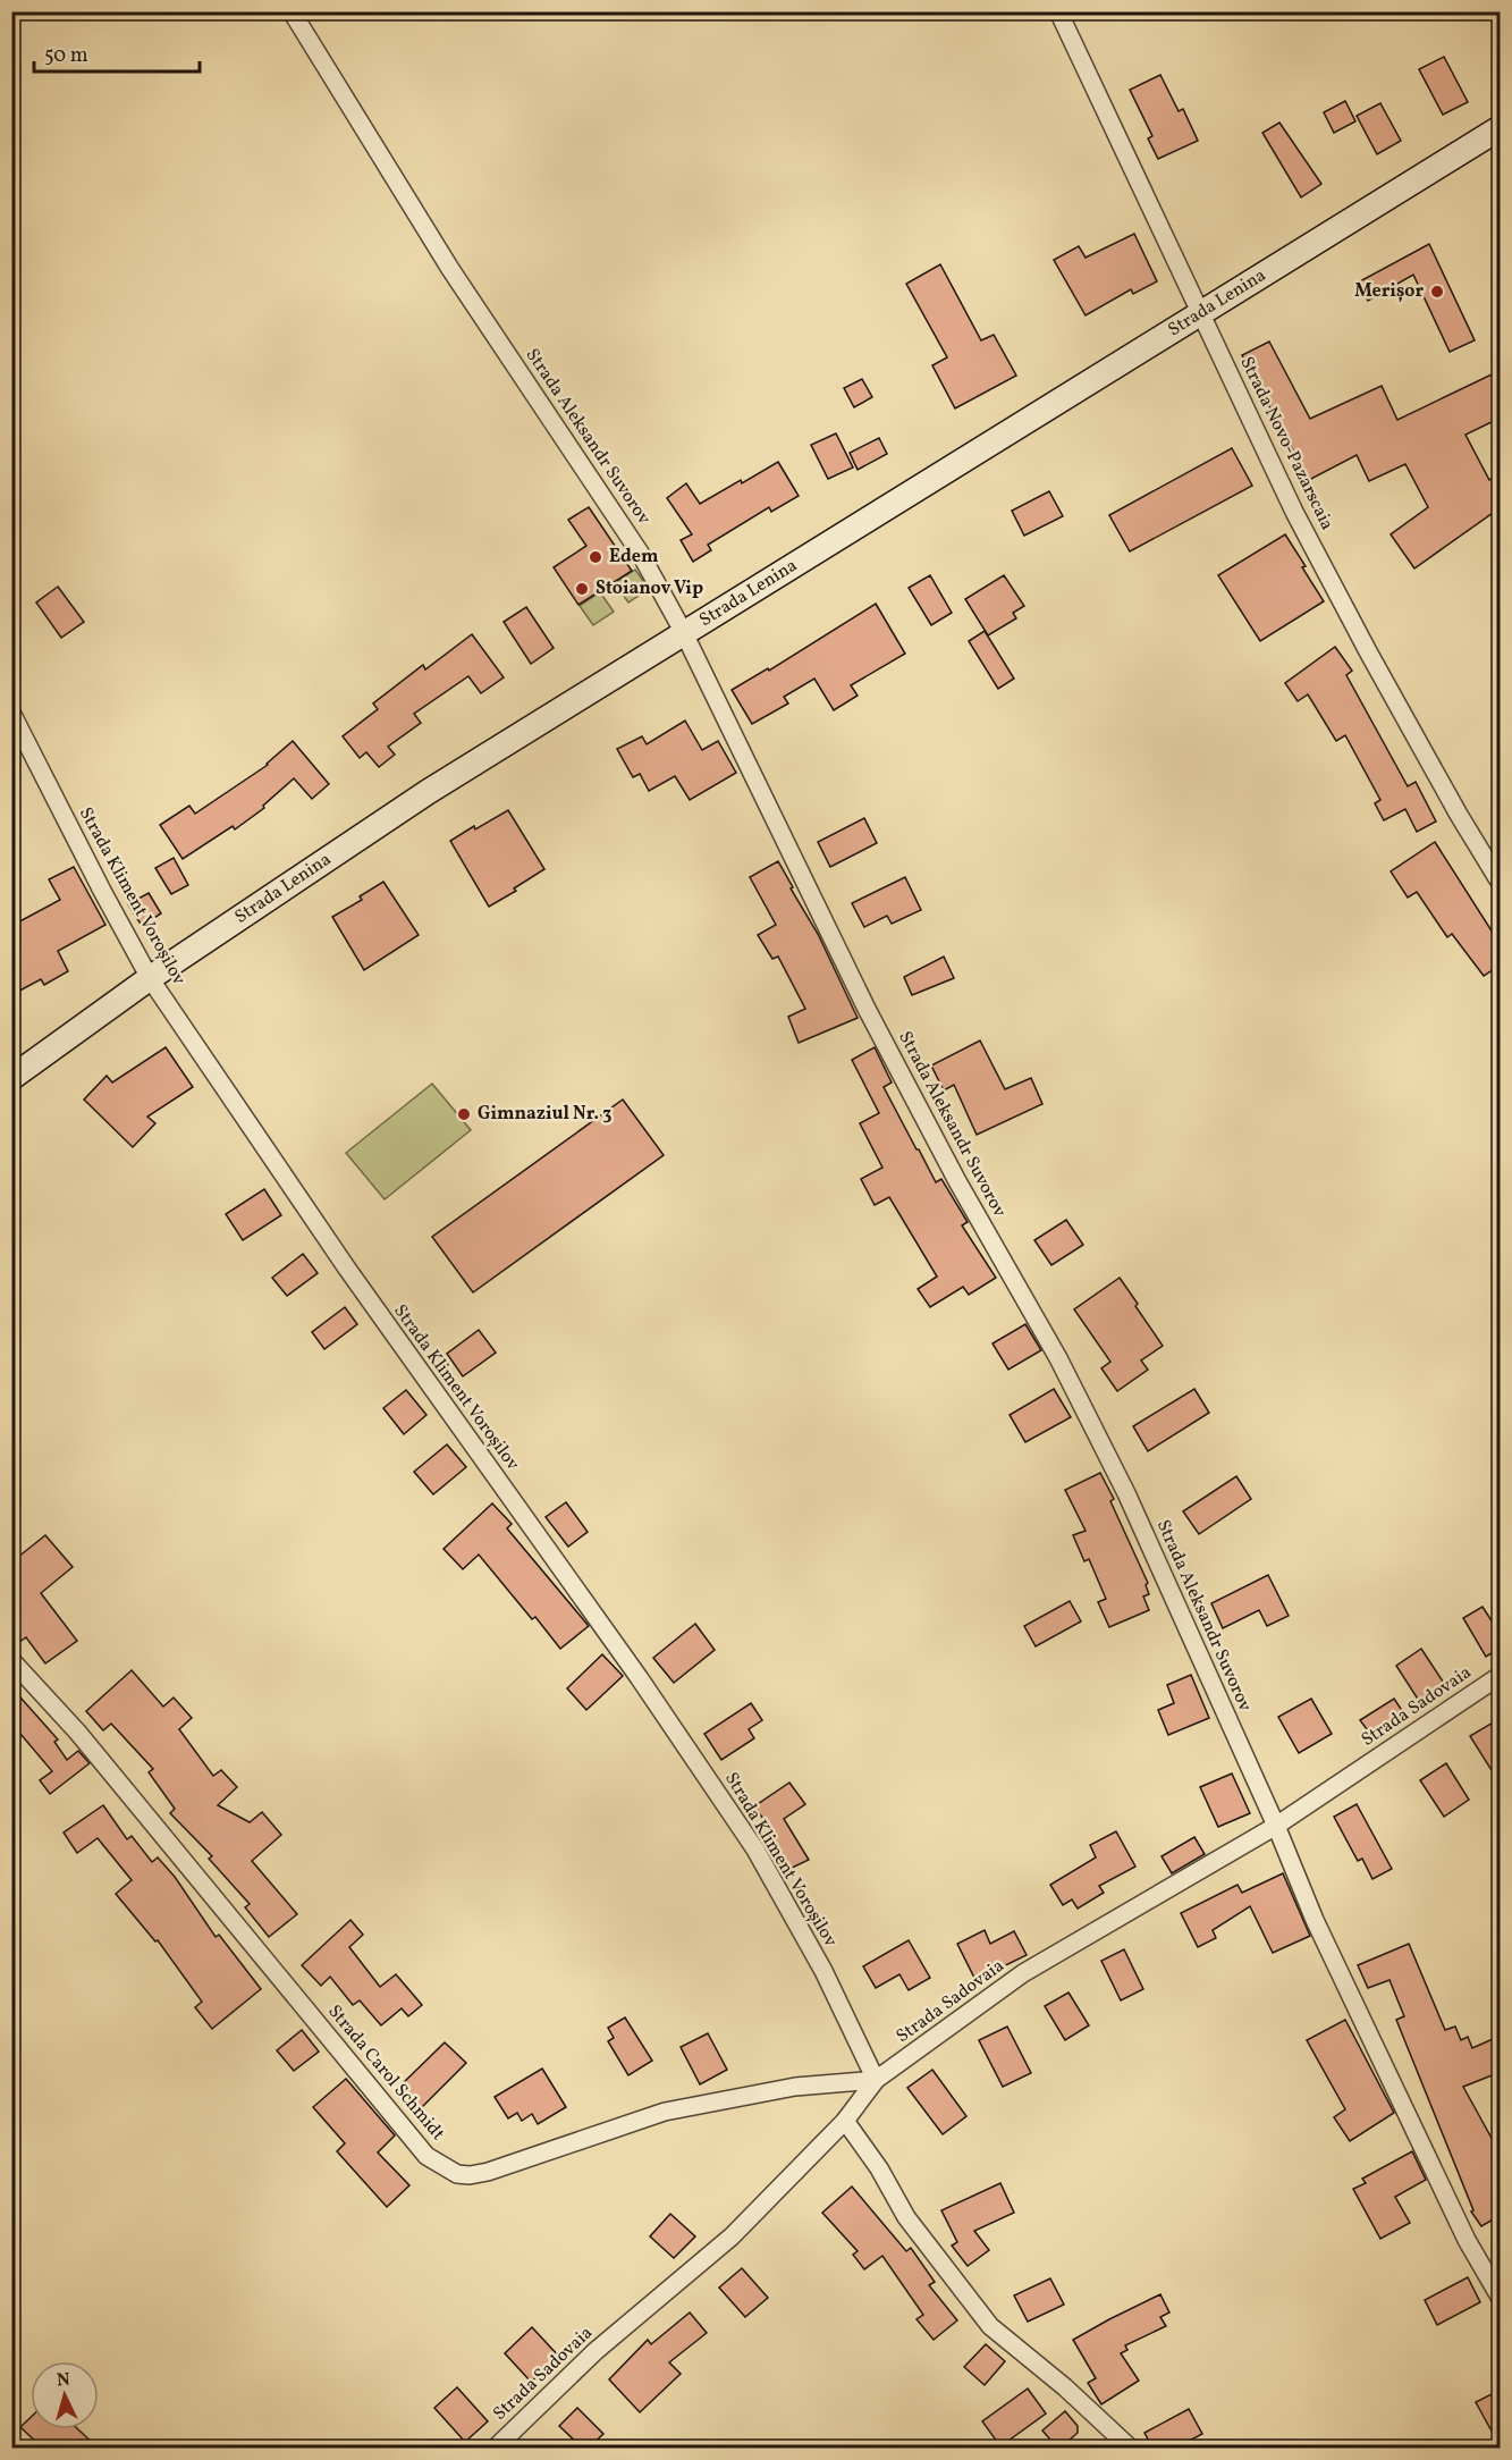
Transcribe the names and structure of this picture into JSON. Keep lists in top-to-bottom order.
{
  "streets": {
    "street": [
      "Strada Lenina",
      "Strada Aleksandr Suvorov",
      "Strada Novo-Pazarscaia",
      "Strada Kliment Voroșilov",
      "Strada Sadovaia",
      "Strada Carol Schmidt"
    ]
  },
  "crossings": [
    ["Strada Lenina", "Strada Aleksandr Suvorov"],
    ["Strada Lenina", "Strada Novo-Pazarscaia"],
    ["Strada Lenina", "Strada Kliment Voroșilov"],
    ["Strada Aleksandr Suvorov", "Strada Sadovaia"],
    ["Strada Kliment Voroșilov", "Strada Sadovaia"],
    ["Strada Kliment Voroșilov", "Strada Carol Schmidt"],
    ["Strada Sadovaia", "Strada Carol Schmidt"]
  ],
  "places": [
    "Merișor",
    "Edem",
    "Stoianov Vip",
    "Gimnaziul Nr. 3"
  ],
  "scale_bar": "50 m",
  "north": "top"
}
